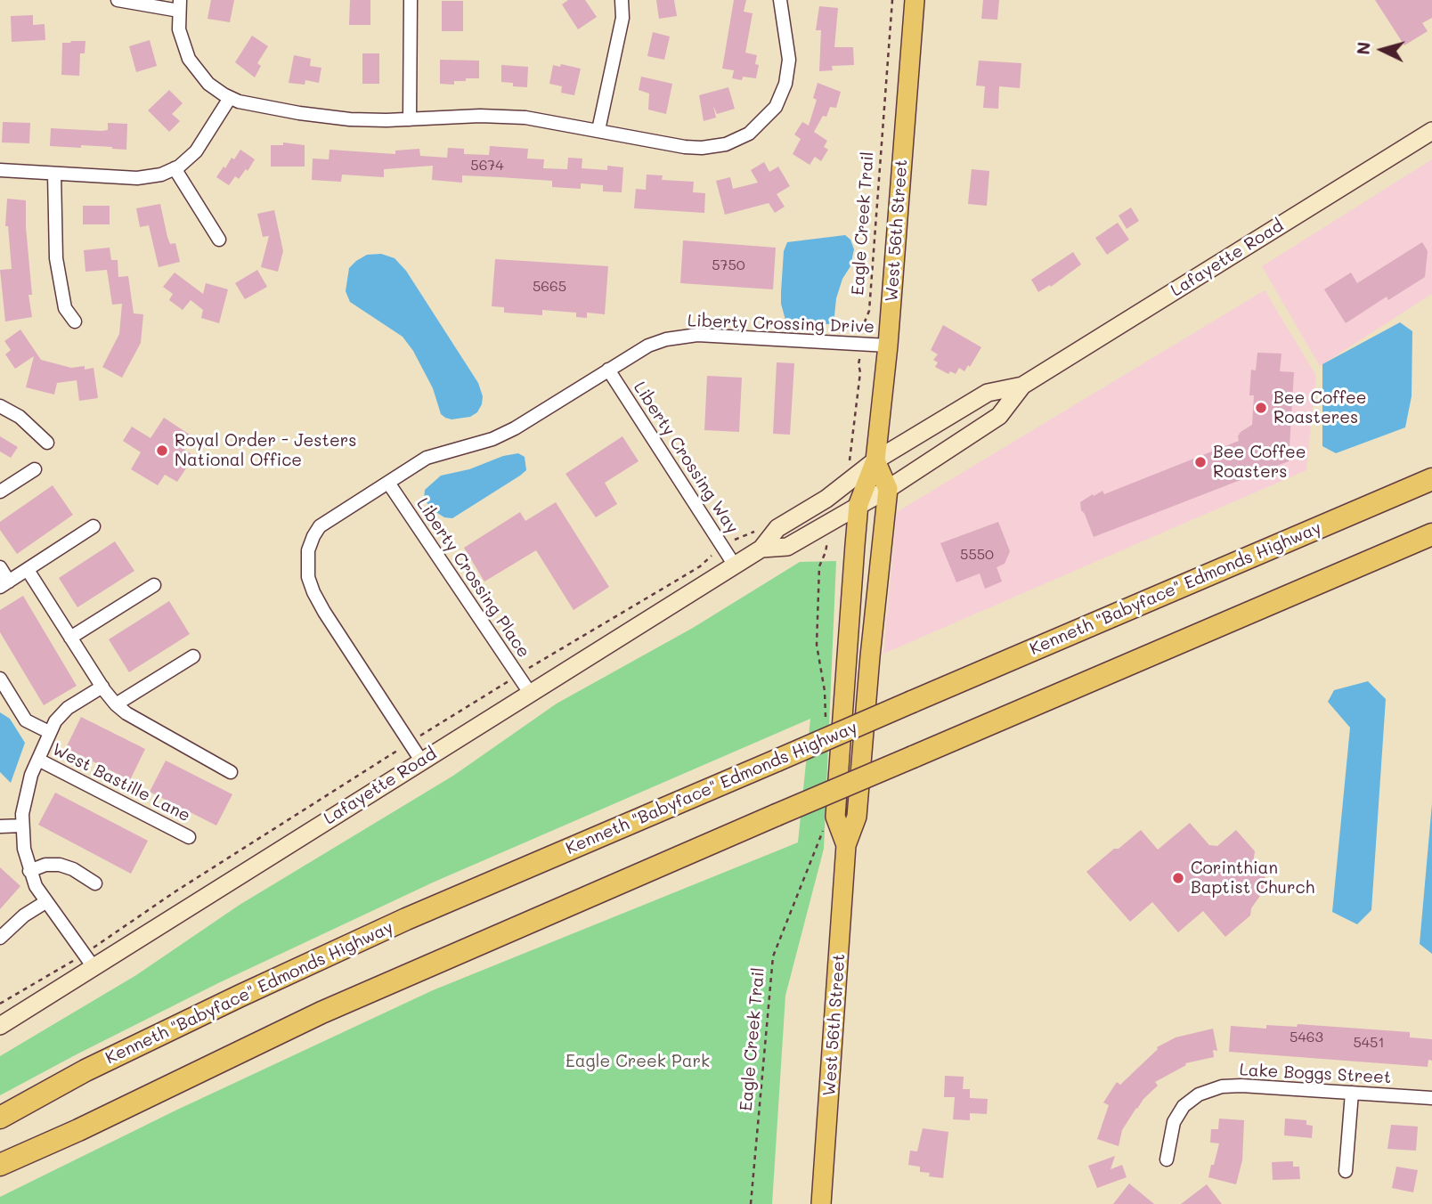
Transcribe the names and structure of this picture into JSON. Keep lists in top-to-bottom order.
{
  "streets": {
    "highway": ["Kenneth \"Babyface\" Edmonds Highway"],
    "main road": ["West 56th Street", "Lafayette Road"],
    "street": [
      "Liberty Crossing Drive",
      "Liberty Crossing Way",
      "Liberty Crossing Place",
      "West Bastille Lane",
      "Lake Boggs Street"
    ],
    "path": ["Eagle Creek Trail"]
  },
  "crossings": [
    ["Eagle Creek Trail", "Liberty Crossing Drive"],
    ["West 56th Street", "Lafayette Road"],
    ["West 56th Street", "Liberty Crossing Drive"],
    ["Lafayette Road", "Liberty Crossing Drive"],
    ["Lafayette Road", "Liberty Crossing Way"],
    ["Lafayette Road", "Liberty Crossing Place"],
    ["Liberty Crossing Drive", "Liberty Crossing Way"],
    ["Liberty Crossing Drive", "Liberty Crossing Place"]
  ],
  "parks": ["Eagle Creek Park"],
  "places": [
    "Bee Coffee Roasteres",
    "Royal Order - Jesters National Office",
    "Bee Coffee Roasters",
    "Corinthian Baptist Church"
  ],
  "house_numbers": [
    "5674",
    "5750",
    "5665",
    "5550",
    "5463",
    "5451"
  ],
  "north": "left"
}
